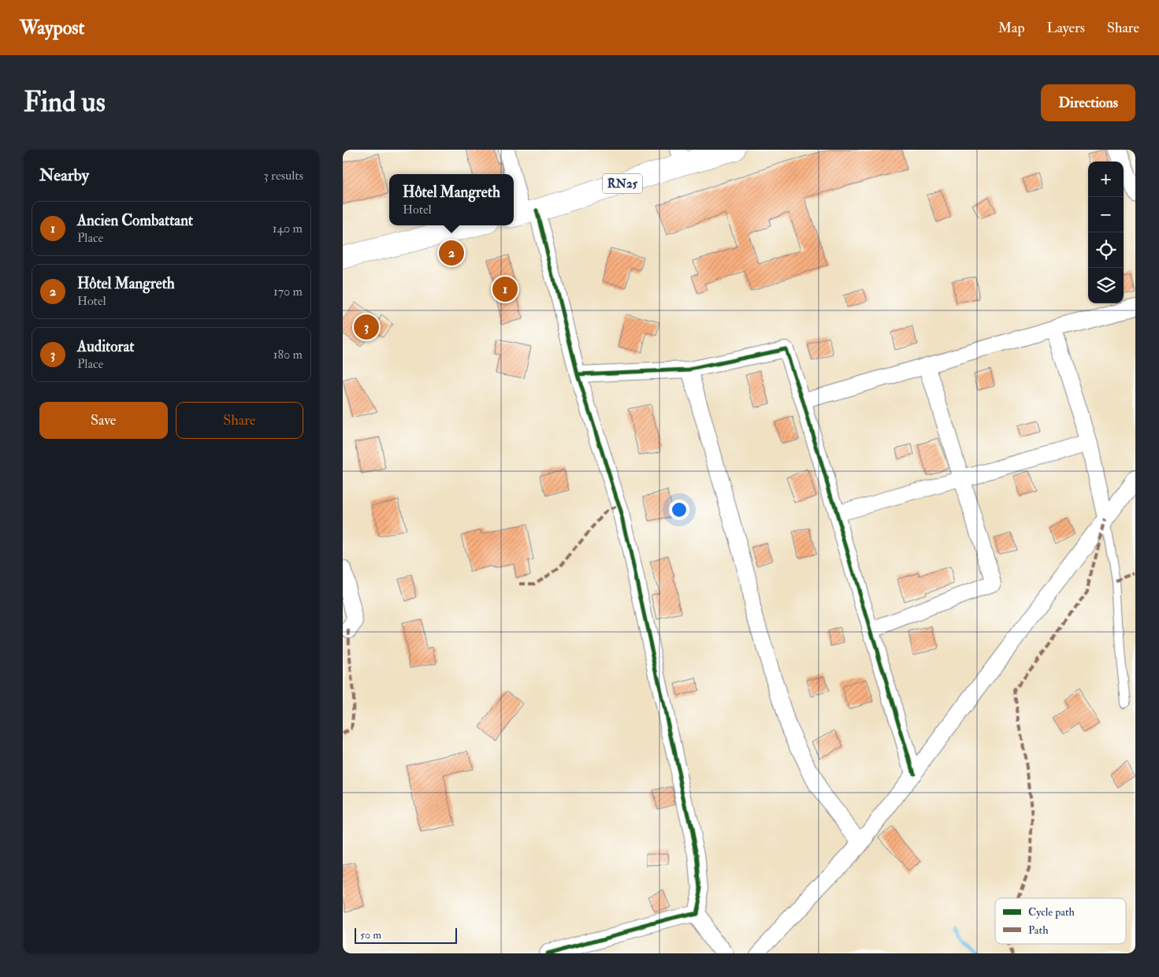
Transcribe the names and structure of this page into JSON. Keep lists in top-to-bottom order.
{
  "streets": {
    "main road": ["RN25"]
  },
  "legend": ["Cycle path", "Path"],
  "scale_bar": "50 m",
  "page": {
    "header": "Waypost",
    "nav": ["Map", "Layers", "Share"],
    "buttons": [
      "Directions",
      ["Save", "Share"]
    ],
    "title": "Find us",
    "heading": ["Nearby", "3 results"],
    "map_buttons": ["+", "−"],
    "popup": ["Hôtel Mangreth", "Hotel"],
    "list": [
      {
        "mark": "1",
        "name": "Ancien Combattant",
        "note": "Place",
        "value": "140 m"
      },
      {
        "mark": "2",
        "name": "Hôtel Mangreth",
        "note": "Hotel",
        "value": "170 m"
      },
      {
        "mark": "3",
        "name": "Auditorat",
        "note": "Place",
        "value": "180 m"
      }
    ],
    "pins": ["2", "1", "3"],
    "scale": "50 m"
  }
}
